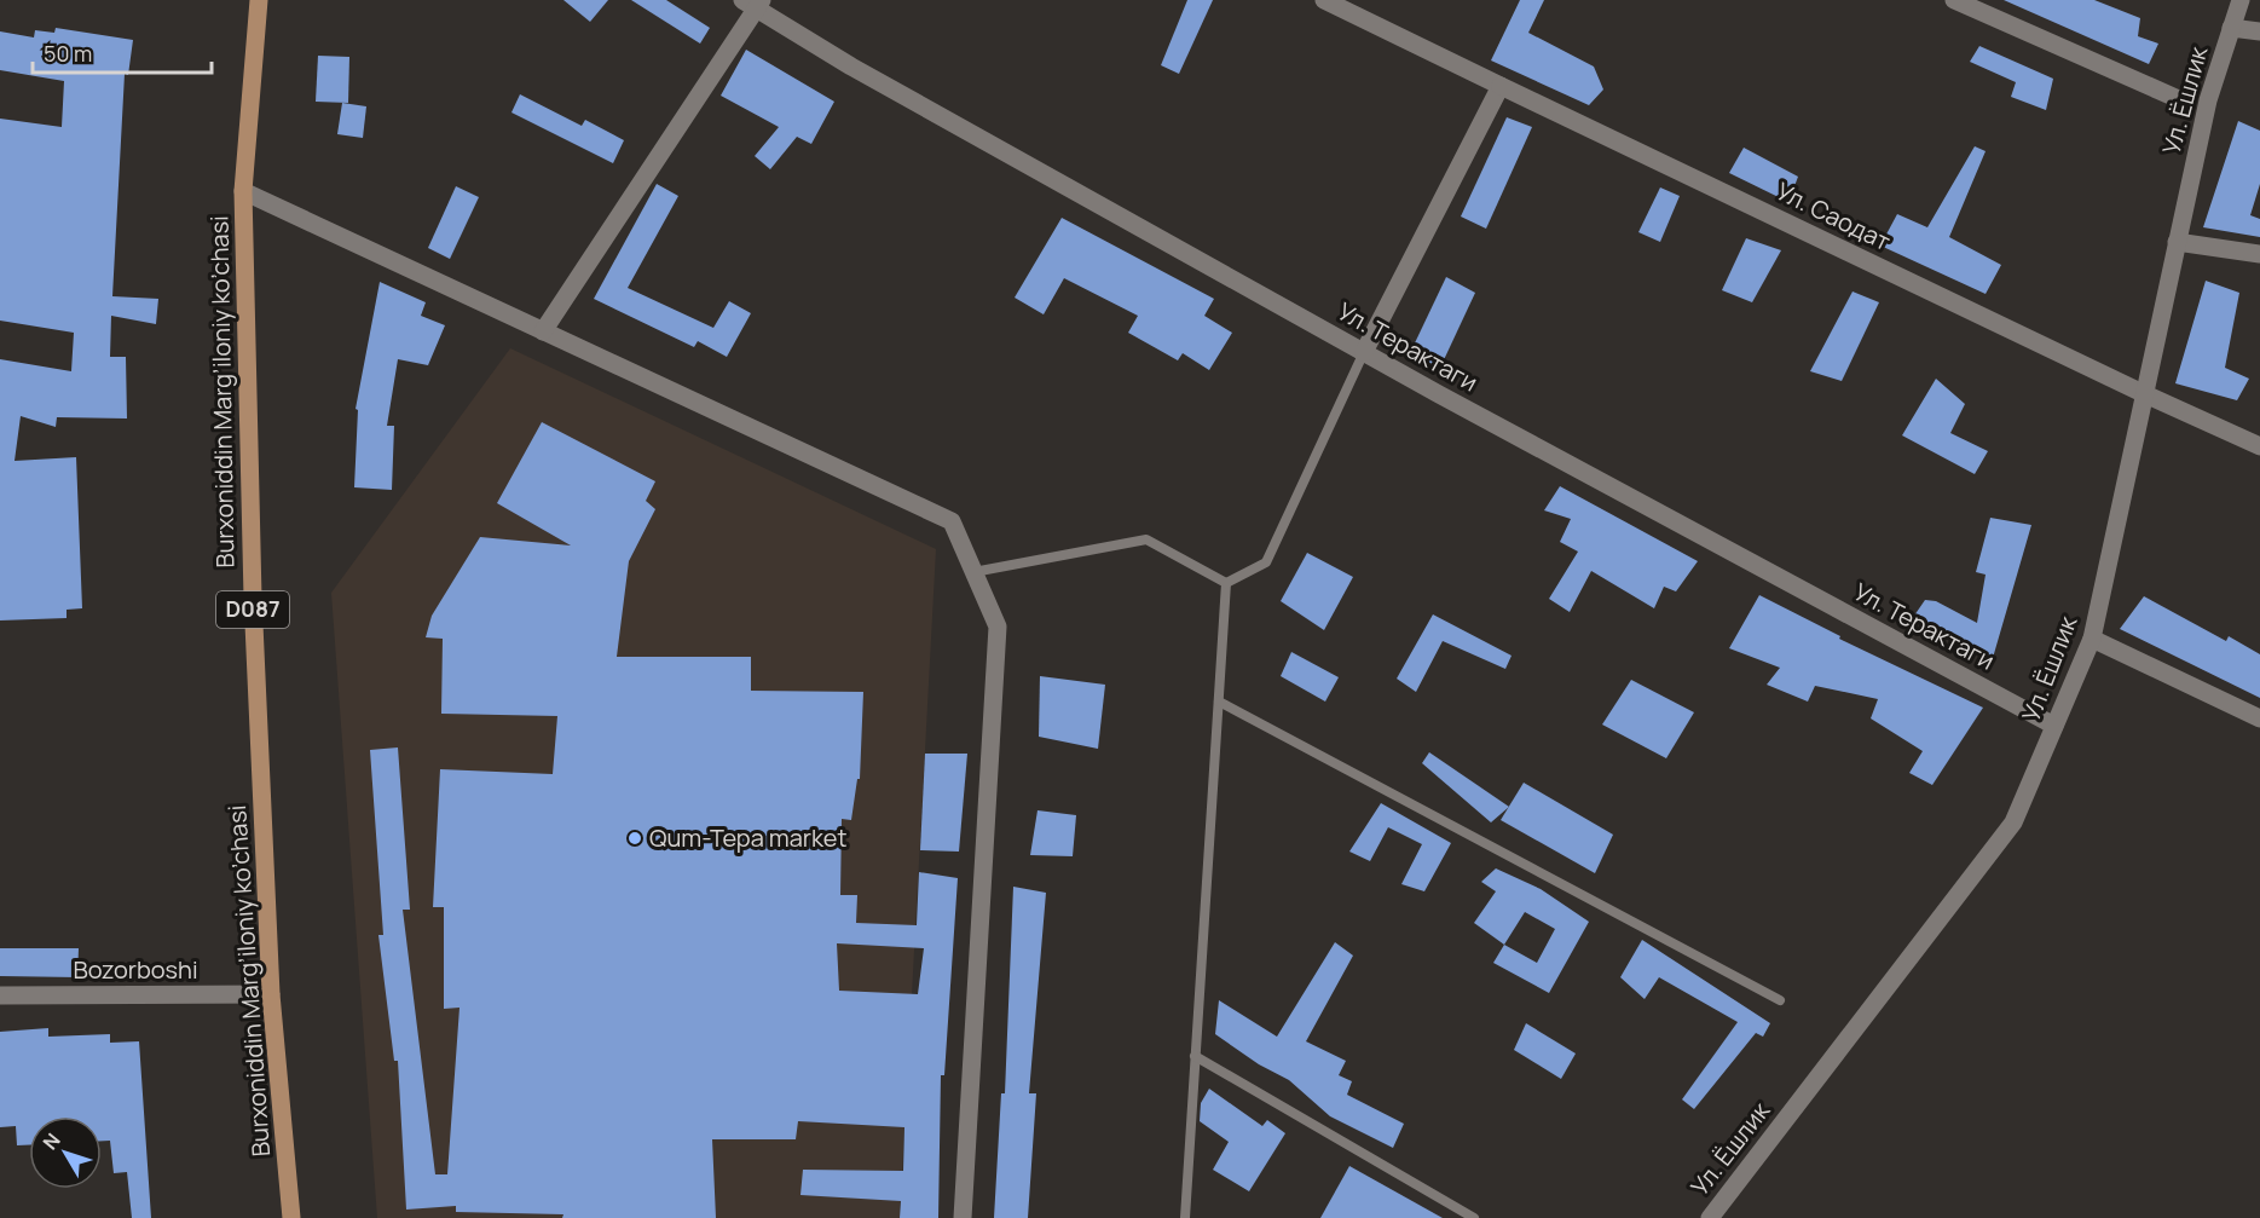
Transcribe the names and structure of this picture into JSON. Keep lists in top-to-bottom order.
{
  "streets": {
    "main road": ["Burxoniddin Marg’iloniy ko’chasi", "D087"],
    "street": [
      "Ул. Ёшлик",
      "Ул. Саодат",
      "Ул. Терактаги",
      "Bozorboshi"
    ]
  },
  "crossings": [
    ["Ул. Ёшлик", "Ул. Саодат"],
    ["Ул. Ёшлик", "Ул. Терактаги"],
    ["Burxoniddin Marg’iloniy ko’chasi", "Bozorboshi"]
  ],
  "places": ["Qum-Tepa market"],
  "scale_bar": "50 m",
  "north": "top left"
}
